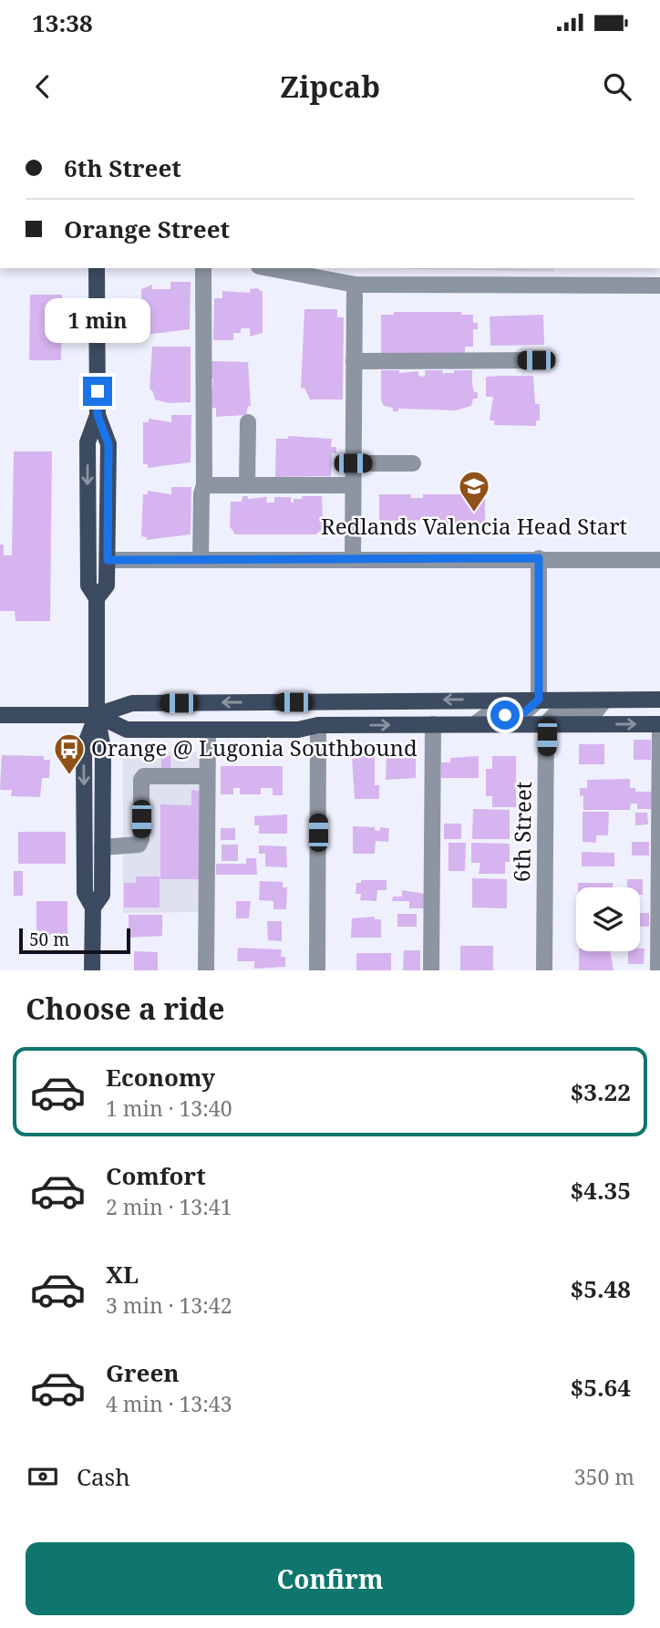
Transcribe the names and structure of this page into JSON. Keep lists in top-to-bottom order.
{
  "streets": {
    "street": ["6th Street"]
  },
  "places": {
    "school or university": ["Redlands Valencia Head Start"],
    "bus stop": ["Orange @ Lugonia Southbound"]
  },
  "scale_bar": "50 m",
  "page": {
    "status": "13:38",
    "header": "Zipcab",
    "banner": ["6th Street", "Orange Street"],
    "bubble": "1 min",
    "scale": "50 m",
    "heading": "Choose a ride",
    "list": [
      {
        "name": "Economy",
        "note": "1 min · 13:40",
        "value": "$3.22"
      },
      {
        "name": "Comfort",
        "note": "2 min · 13:41",
        "value": "$4.35"
      },
      {
        "name": "XL",
        "note": "3 min · 13:42",
        "value": "$5.48"
      },
      {
        "name": "Green",
        "note": "4 min · 13:43",
        "value": "$5.64"
      }
    ],
    "pay": ["Cash", "350 m"],
    "buttons": "Confirm"
  }
}
